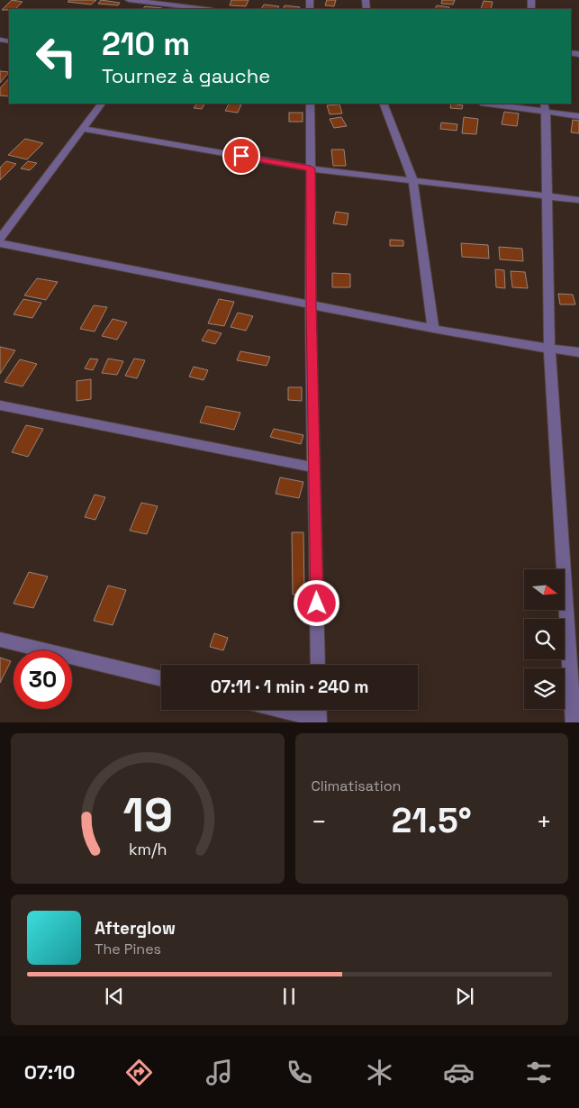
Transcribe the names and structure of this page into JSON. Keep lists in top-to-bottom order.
{
  "north": "right",
  "page": {
    "turn": ["210 m", "Tournez à gauche"],
    "limit": "30",
    "trip": "07:11 · 1 min · 240 m",
    "tile": "Climatisation",
    "heat": ["−", "21.5°", "+"],
    "song": ["Afterglow", "The Pines"],
    "tabs": "07:10",
    "gauge": ["19", "km/h"]
  }
}
